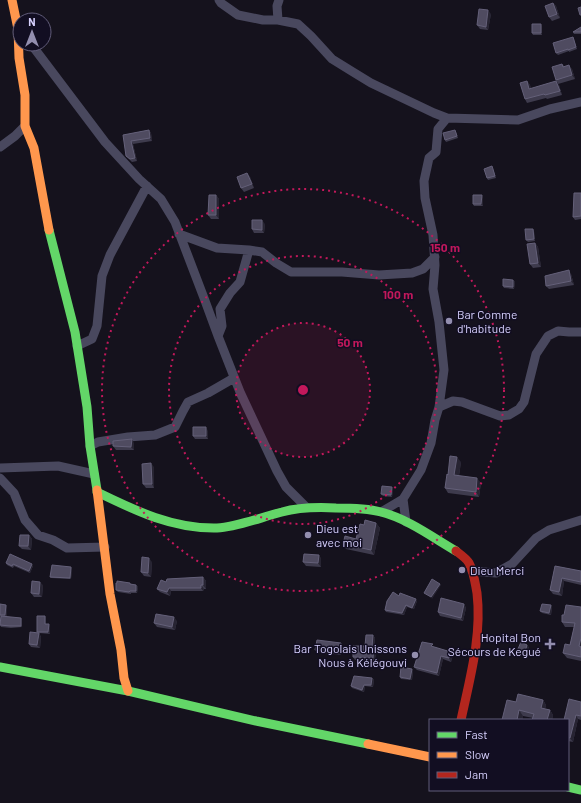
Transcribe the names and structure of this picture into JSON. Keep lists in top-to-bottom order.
{
  "places": {
    "other": [
      "Bar Comme d'habitude",
      "Dieu est avec moi",
      "Dieu Merci",
      "Bar Togolais Unissons Nous à Kélégouvi"
    ],
    "health": ["Hopital Bon Sécours de Kegué"]
  },
  "legend": ["Fast", "Slow", "Jam"],
  "north": "top",
  "rings": ["150 m", "100 m", "50 m"]
}
